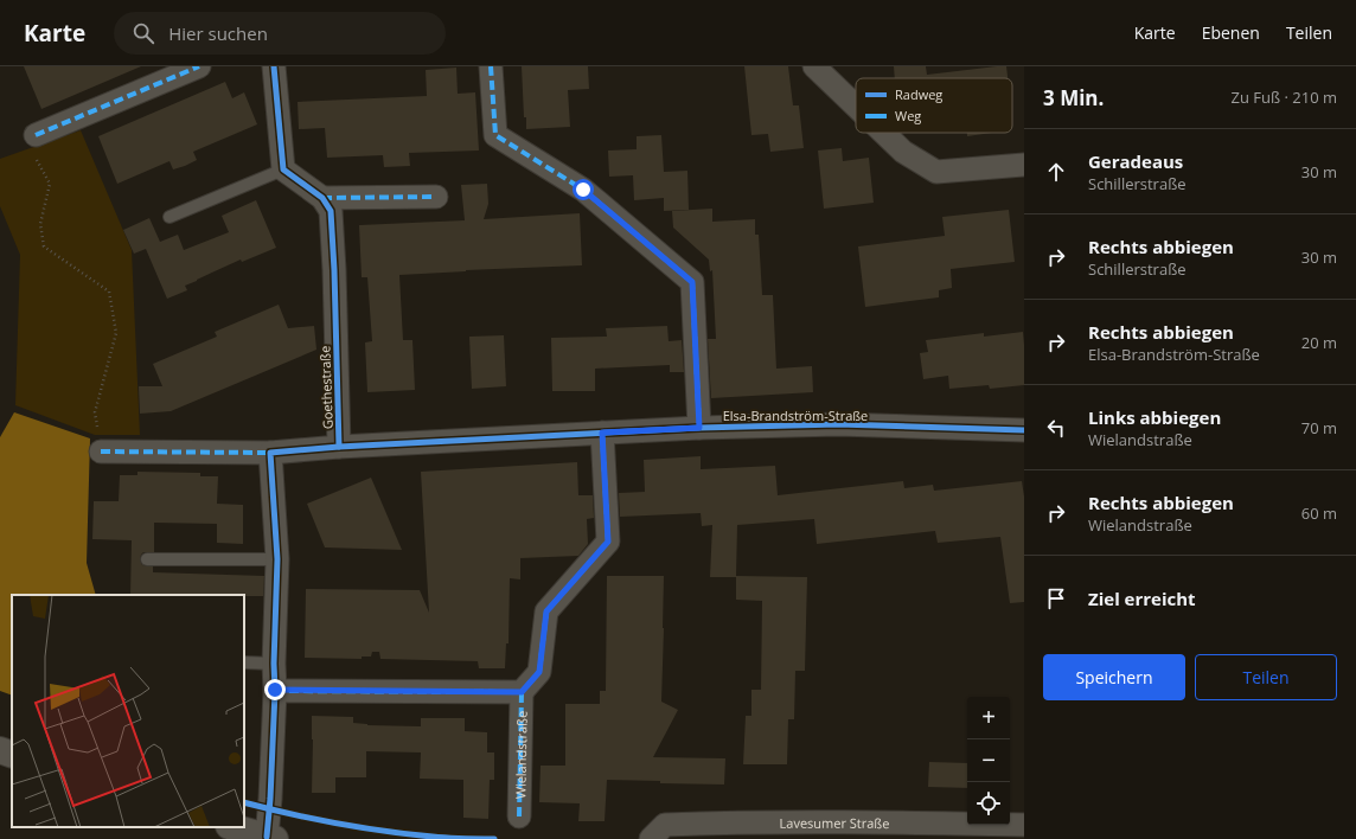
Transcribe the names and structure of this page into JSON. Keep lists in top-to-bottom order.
{
  "streets": {
    "street": [
      "Goethestraße",
      "Elsa-Brandström-Straße",
      "Wielandstraße",
      "Lavesumer Straße"
    ]
  },
  "crossings": [
    ["Goethestraße", "Elsa-Brandström-Straße"],
    ["Elsa-Brandström-Straße", "Wielandstraße"]
  ],
  "legend": ["Radweg", "Weg"],
  "page": {
    "header": "Karte",
    "search": "Hier suchen",
    "nav": ["Karte", "Ebenen", "Teilen"],
    "heading": ["3 Min.", "Zu Fuß · 210 m"],
    "list": [
      ["Geradeaus", "Schillerstraße", "30 m"],
      ["Rechts abbiegen", "Schillerstraße", "30 m"],
      ["Rechts abbiegen", "Elsa-Brandström-Straße", "20 m"],
      ["Links abbiegen", "Wielandstraße", "70 m"],
      ["Rechts abbiegen", "Wielandstraße", "60 m"],
      "Ziel erreicht"
    ],
    "buttons": ["Speichern", "Teilen"],
    "map_buttons": ["+", "−"]
  }
}
